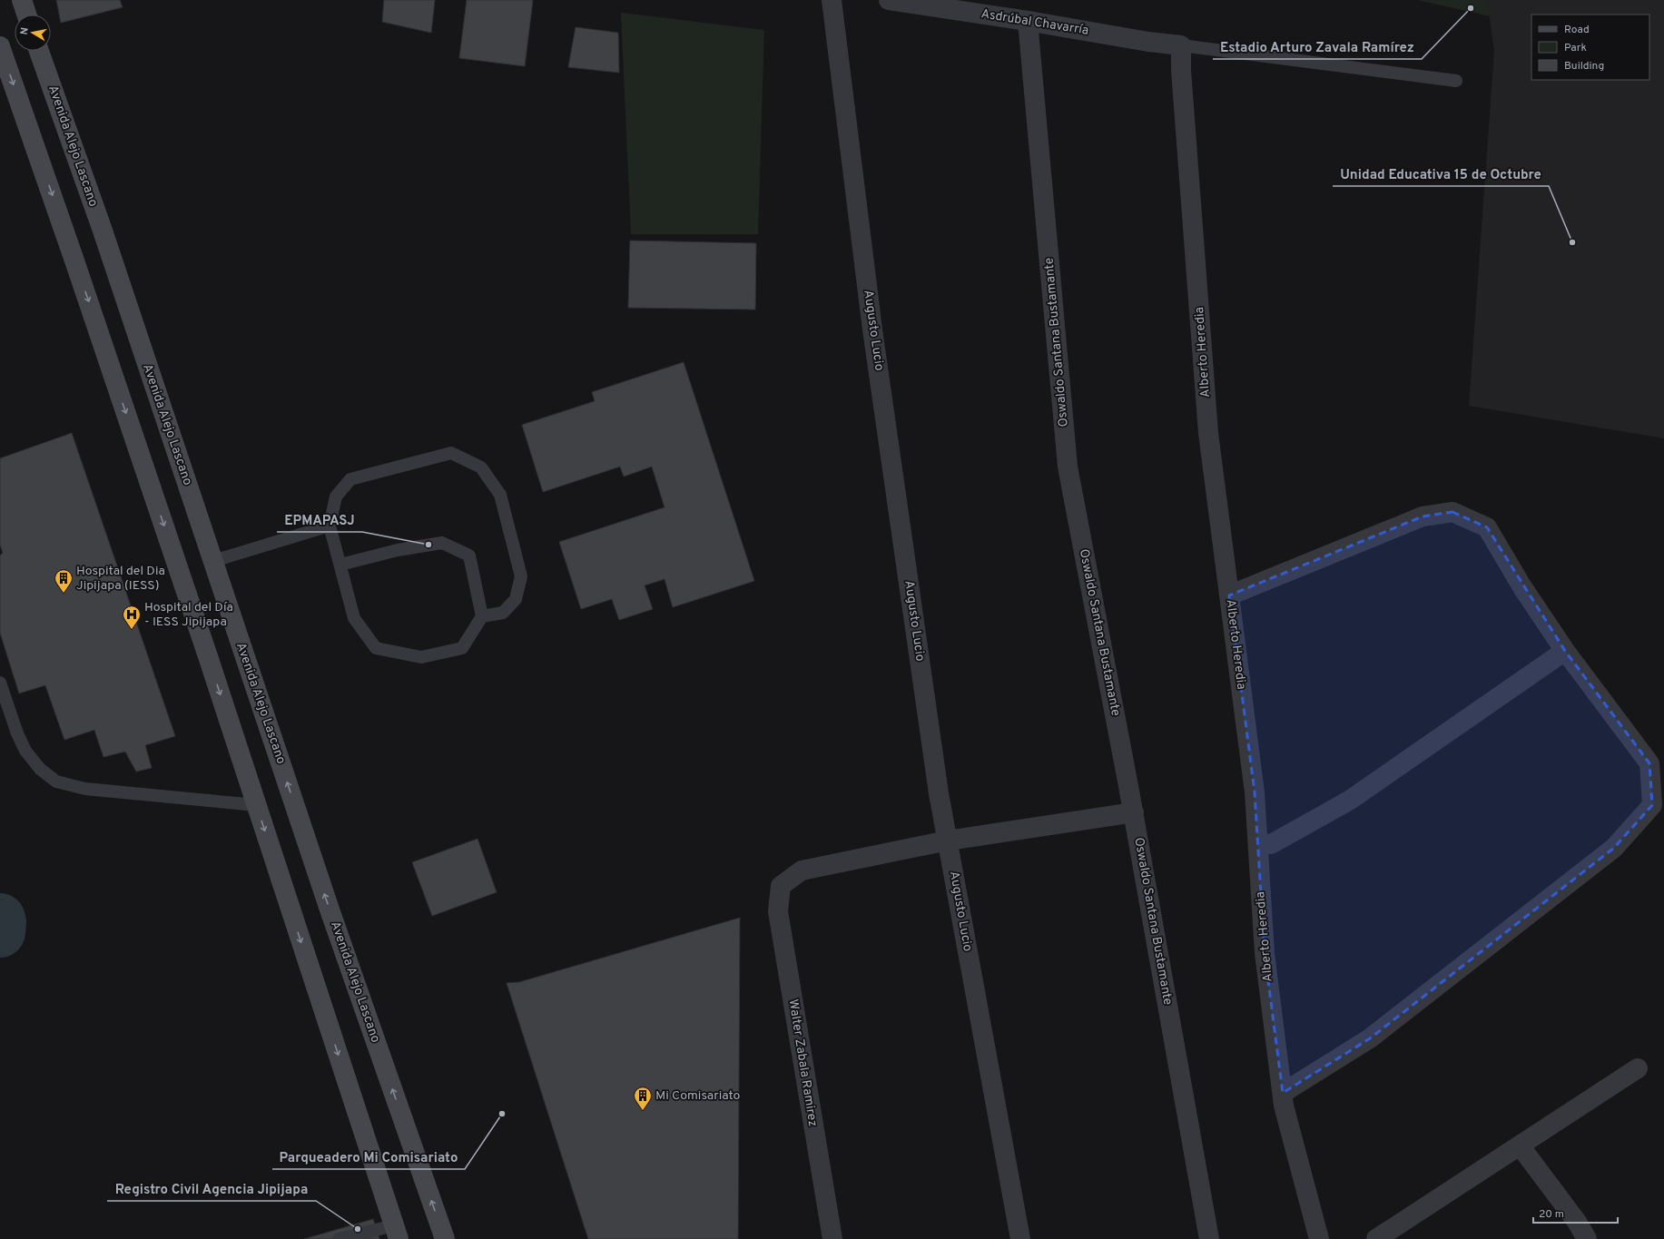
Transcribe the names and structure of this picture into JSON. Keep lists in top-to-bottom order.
{
  "streets": {
    "main road": ["Avenida Alejo Lascano"],
    "street": [
      "Asdrúbal Chavarría",
      "Augusto Lucio",
      "Oswaldo Santana Bustamante",
      "Alberto Heredia",
      "Walter Zabala Ramirez"
    ]
  },
  "crossings": [
    ["Asdrúbal Chavarría", "Oswaldo Santana Bustamante"],
    ["Asdrúbal Chavarría", "Alberto Heredia"],
    ["Augusto Lucio", "Walter Zabala Ramirez"]
  ],
  "places": {
    "other": [
      "Estadio Arturo Zavala Ramírez",
      "Unidad Educativa 15 de Octubre",
      "EPMAPASJ",
      "Parqueadero Mi Comisariato",
      "Registro Civil Agencia Jipijapa"
    ],
    "building": ["Hospital del Dia Jipijapa (IESS)", "Mi Comisariato"],
    "hospital": ["Hospital del Día - IESS Jipijapa"]
  },
  "legend": ["Road", "Park", "Building"],
  "scale_bar": "20 m",
  "north": "left"
}
